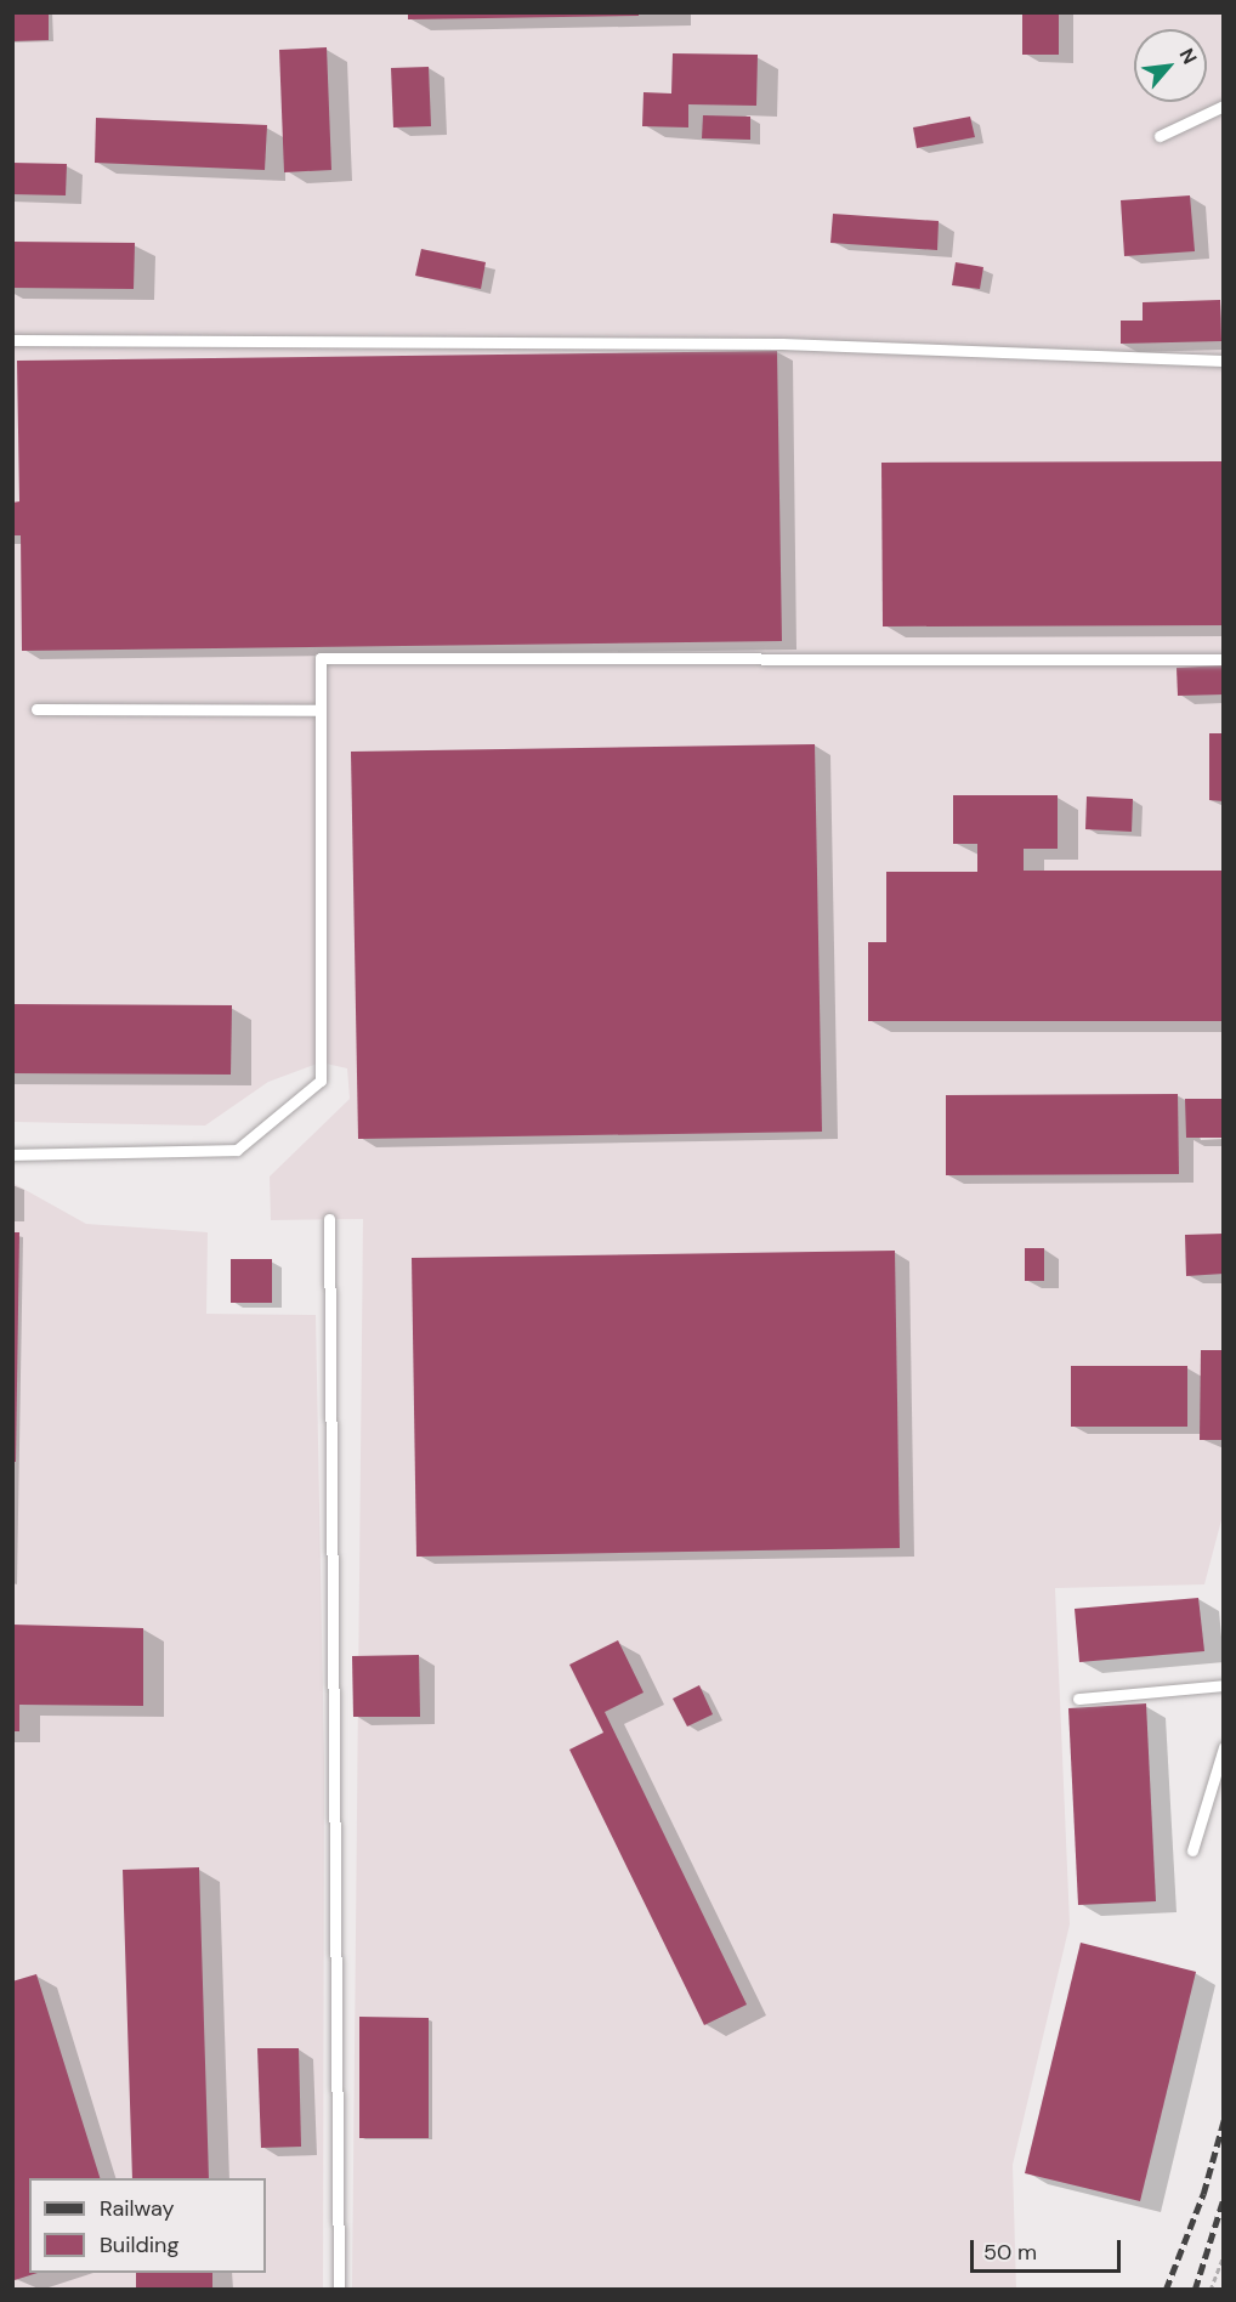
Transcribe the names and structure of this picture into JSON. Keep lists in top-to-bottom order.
{
  "legend": ["Railway", "Building"],
  "scale_bar": "50 m",
  "north": "top right"
}
